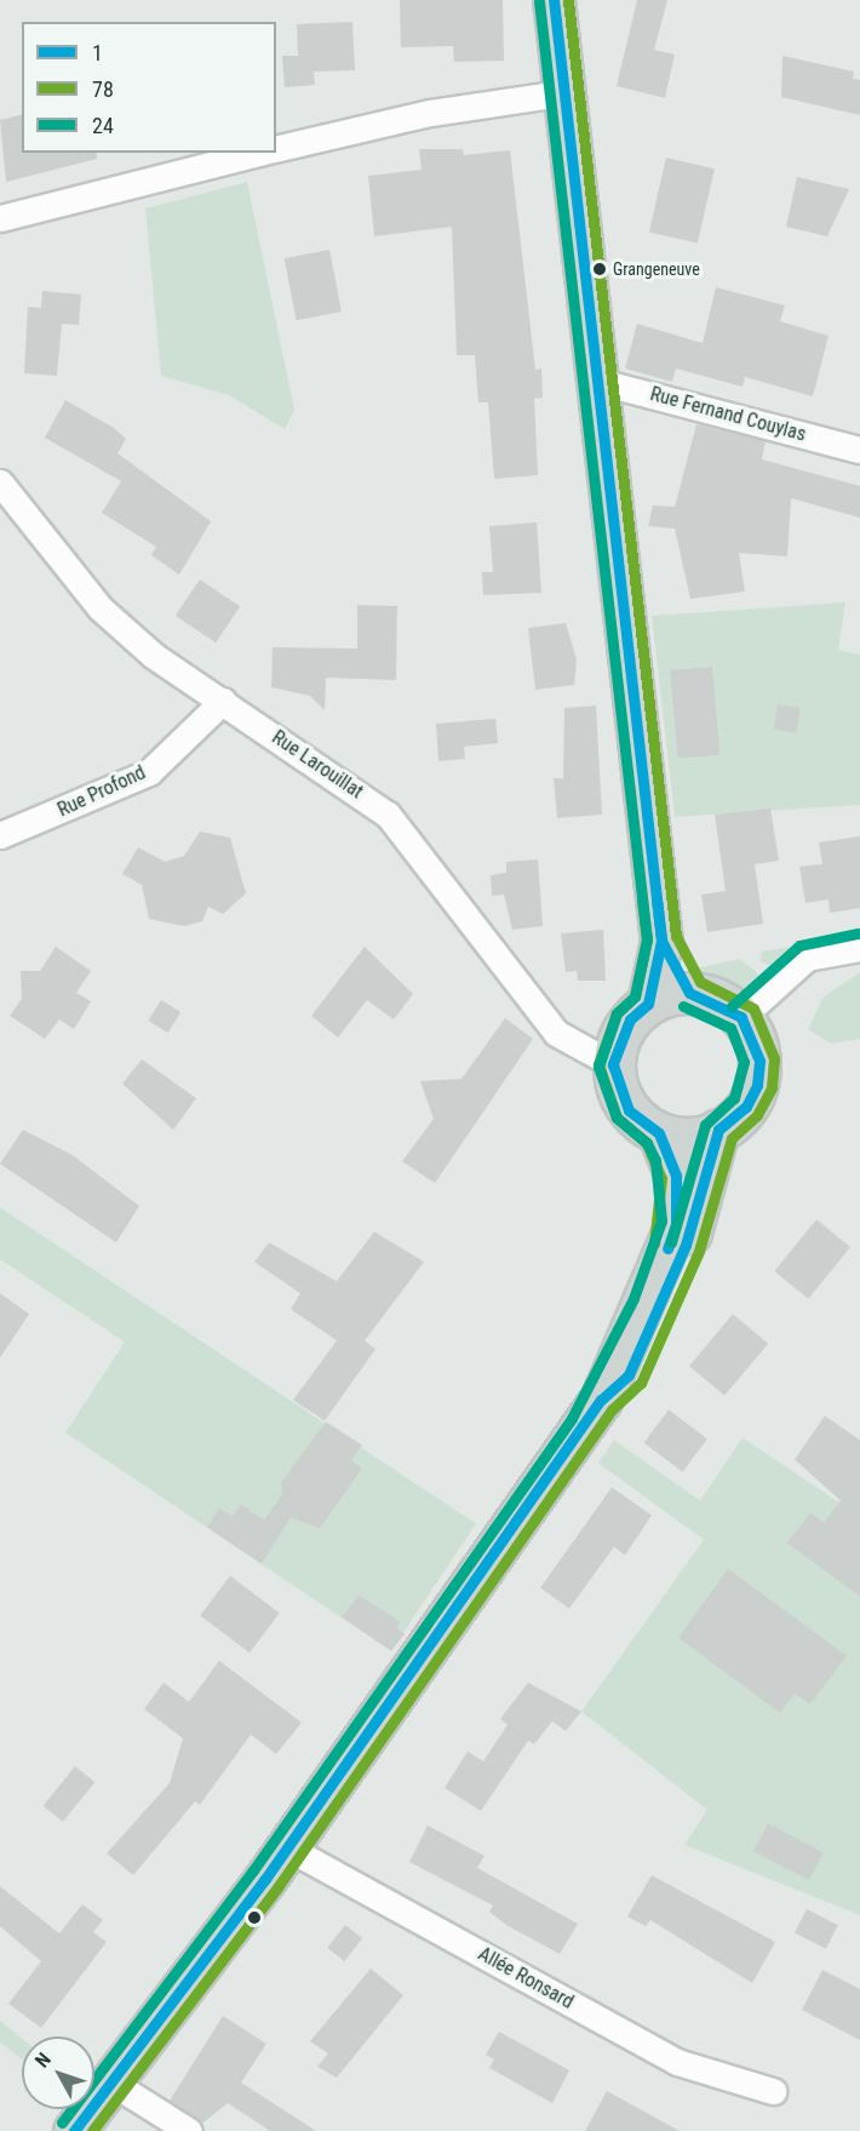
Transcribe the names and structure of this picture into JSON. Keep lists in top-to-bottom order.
{
  "streets": {
    "street": [
      "Rue Fernand Couylas",
      "Rue Larouillat",
      "Rue Profond",
      "Allée Ronsard"
    ]
  },
  "crossings": [
    ["Rue Larouillat", "Rue Profond"]
  ],
  "places": ["Grangeneuve"],
  "lines": ["transit line 1", "transit line 78", "transit line 24"],
  "legend": ["1", "78", "24"],
  "north": "top left"
}
